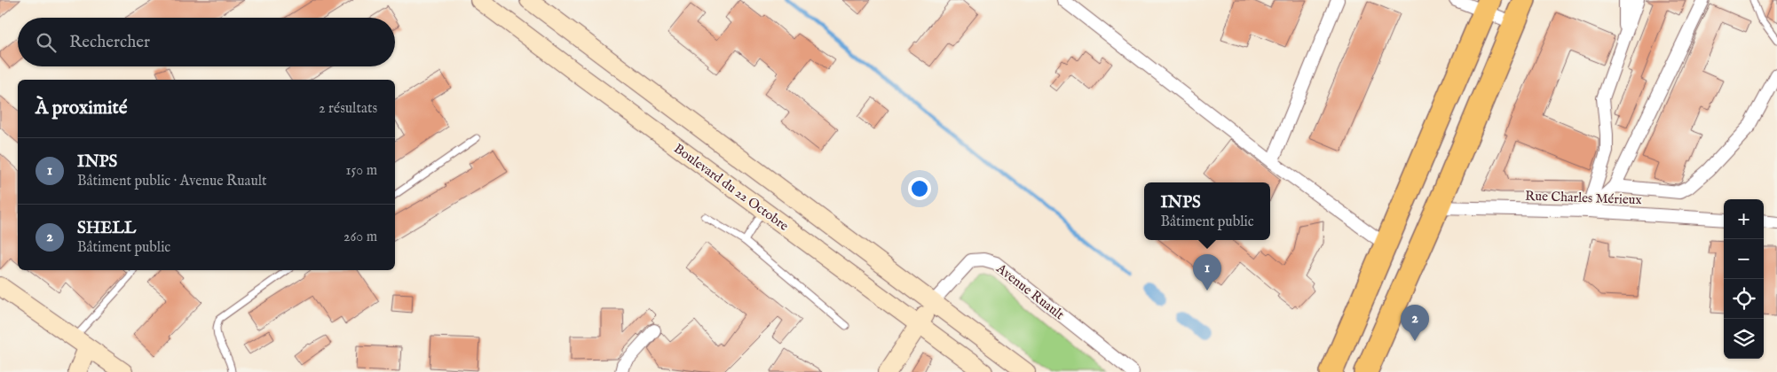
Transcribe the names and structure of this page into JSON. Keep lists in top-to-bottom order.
{
  "streets": {
    "main road": ["Boulevard du 22 Octobre", "Avenue Ruault"],
    "street": ["Rue Charles Mérieux"]
  },
  "crossings": [
    ["Boulevard du 22 Octobre", "Avenue Ruault"]
  ],
  "page": {
    "search": "Rechercher",
    "heading": ["À proximité", "2 résultats"],
    "list": [
      {
        "mark": "1",
        "name": "INPS",
        "note": "Bâtiment public · Avenue Ruault",
        "value": "150 m"
      },
      {
        "mark": "2",
        "name": "SHELL",
        "note": "Bâtiment public",
        "value": "260 m"
      }
    ],
    "popup": ["INPS", "Bâtiment public"],
    "map_buttons": ["+", "−"],
    "pins": ["1", "2"]
  }
}
